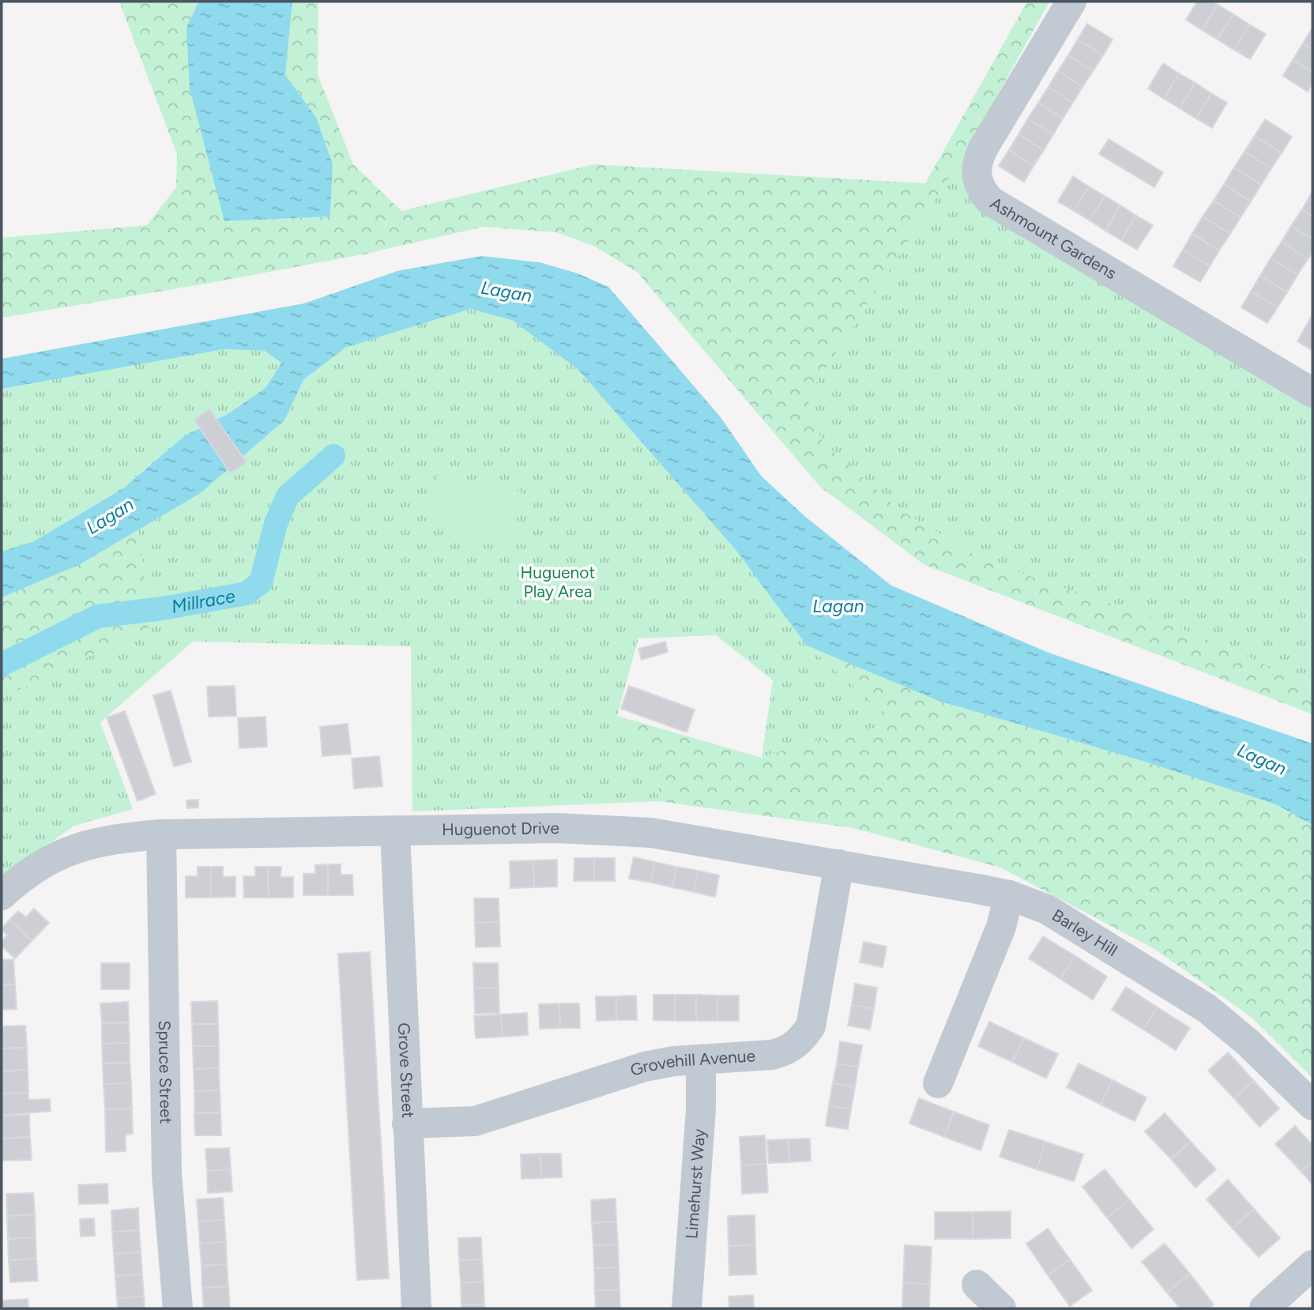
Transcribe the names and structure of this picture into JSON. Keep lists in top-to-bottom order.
{
  "streets": {
    "street": [
      "Ashmount Gardens",
      "Huguenot Drive",
      "Barley Hill",
      "Grovehill Avenue",
      "Grove Street",
      "Spruce Street",
      "Limehurst Way"
    ]
  },
  "crossings": [
    ["Huguenot Drive", "Barley Hill"],
    ["Huguenot Drive", "Grovehill Avenue"],
    ["Huguenot Drive", "Grove Street"],
    ["Huguenot Drive", "Spruce Street"],
    ["Grovehill Avenue", "Grove Street"],
    ["Grovehill Avenue", "Limehurst Way"]
  ],
  "water": ["Lagan", "Millrace"],
  "parks": ["Huguenot Play Area"]
}
